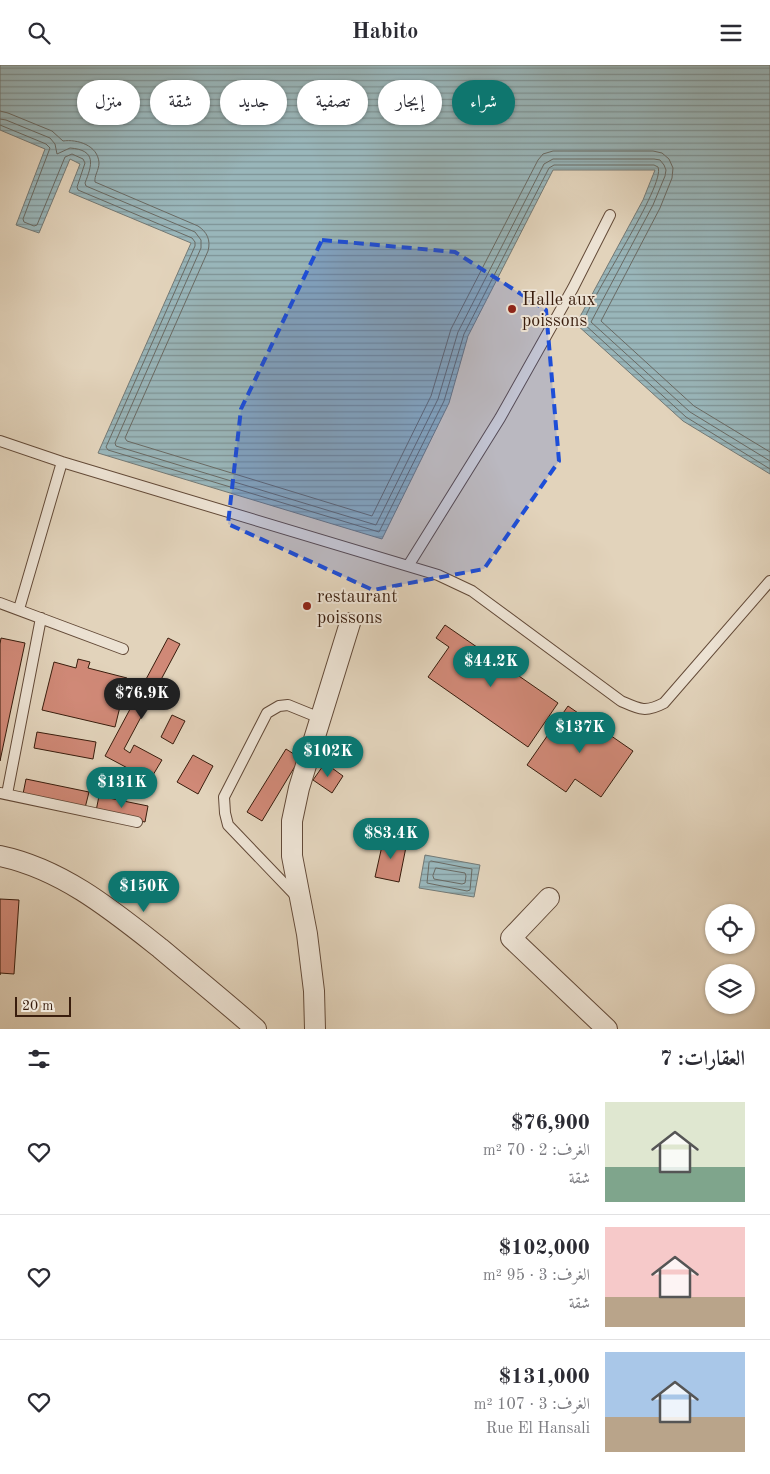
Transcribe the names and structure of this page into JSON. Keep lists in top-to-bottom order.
{
  "places": ["Halle aux poissons", "restaurant poissons"],
  "scale_bar": "20 m",
  "page": {
    "header": "Habito",
    "chip": [
      "شراء",
      "إيجار",
      "تصفية",
      "جديد",
      "شقة",
      "منزل"
    ],
    "price": [
      "$44.2K",
      "$76.9K",
      "$137K",
      "$102K",
      "$131K",
      "$83.4K",
      "$150K"
    ],
    "scale": "20 m",
    "heading": "العقارات: 7",
    "list": [
      {
        "name": "$76,900",
        "note": "الغرف: 2 · 70 m² · شقة"
      },
      {
        "name": "$102,000",
        "note": "الغرف: 3 · 95 m² · شقة"
      },
      {
        "name": "$131,000",
        "note": "الغرف: 3 · 107 m² · Rue El Hansali"
      }
    ]
  }
}
